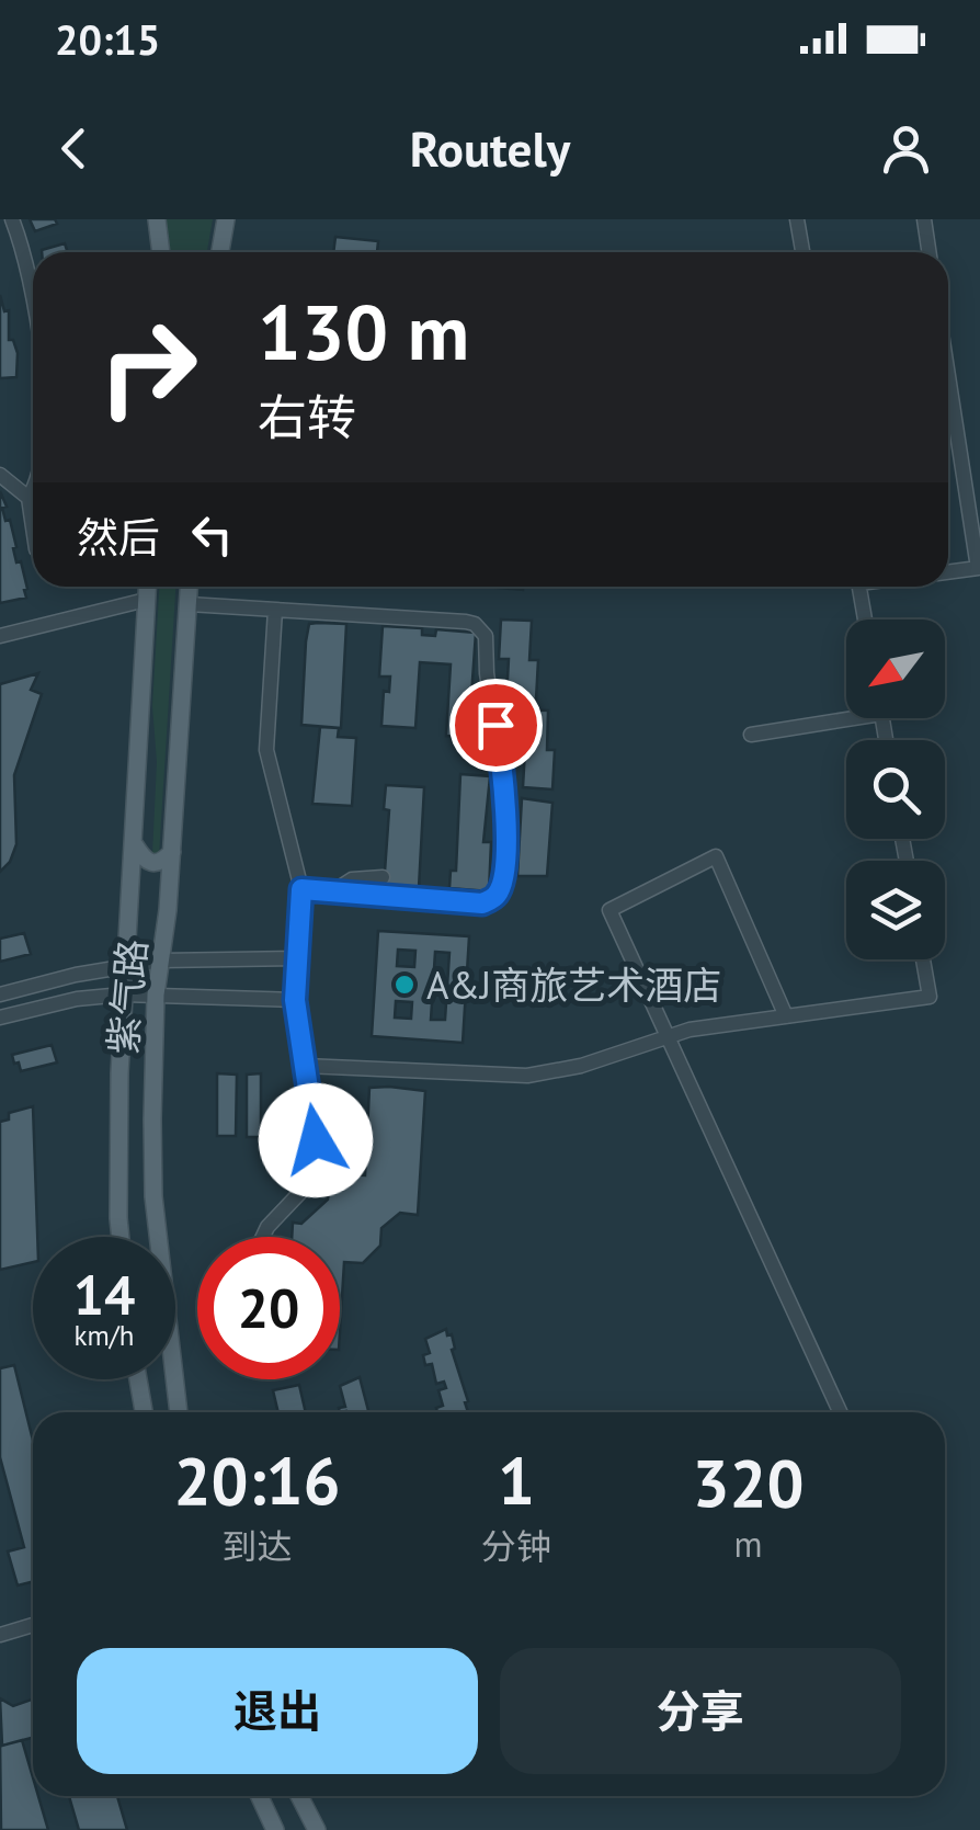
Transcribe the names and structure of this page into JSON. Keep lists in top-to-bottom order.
{
  "streets": {
    "main road": ["紫气路"]
  },
  "places": ["A&J商旅艺术酒店"],
  "north": "bottom left",
  "page": {
    "status": "20:15",
    "header": "Routely",
    "turn": ["130 m", "右转"],
    "then": "然后",
    "speed": "14 km/h",
    "limit": "20",
    "eta": [
      "20:16",
      "到达",
      "1",
      "分钟",
      "320",
      "m"
    ],
    "buttons": ["退出", "分享"]
  }
}
